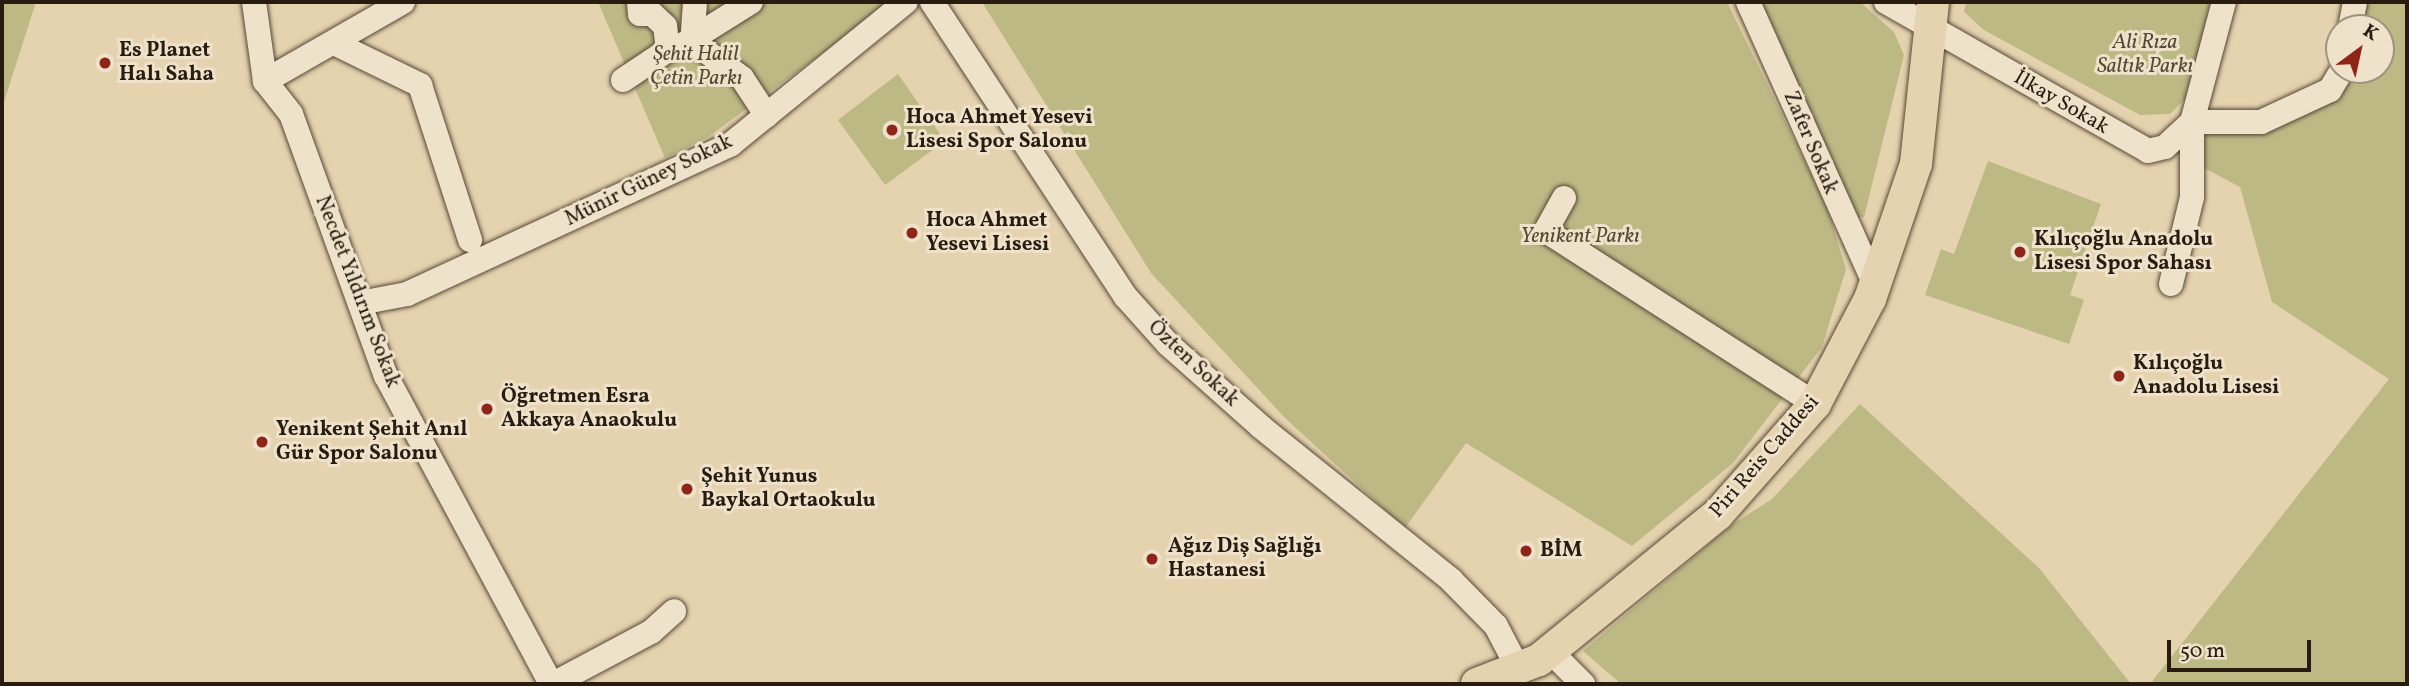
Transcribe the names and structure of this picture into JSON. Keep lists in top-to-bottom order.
{
  "streets": {
    "main road": ["Piri Reis Caddesi"],
    "street": [
      "İlkay Sokak",
      "Zafer Sokak",
      "Münir Güney Sokak",
      "Necdet Yıldırım Sokak",
      "Özten Sokak"
    ]
  },
  "crossings": [
    ["İlkay Sokak", "Piri Reis Caddesi"],
    ["Zafer Sokak", "Piri Reis Caddesi"],
    ["Münir Güney Sokak", "Necdet Yıldırım Sokak"],
    ["Özten Sokak", "Piri Reis Caddesi"]
  ],
  "parks": ["Ali Rıza Saltık Parkı", "Şehit Halil Çetin Parkı", "Yenikent Parkı"],
  "places": [
    "Es Planet Halı Saha",
    "Hoca Ahmet Yesevi Lisesi Spor Salonu",
    "Hoca Ahmet Yesevi Lisesi",
    "Kılıçoğlu Anadolu Lisesi Spor Sahası",
    "Kılıçoğlu Anadolu Lisesi",
    "Öğretmen Esra Akkaya Anaokulu",
    "Yenikent Şehit Anıl Gür Spor Salonu",
    "Şehit Yunus Baykal Ortaokulu",
    "BİM",
    "Ağız Diş Sağlığı Hastanesi"
  ],
  "scale_bar": "50 m",
  "north": "top right"
}
